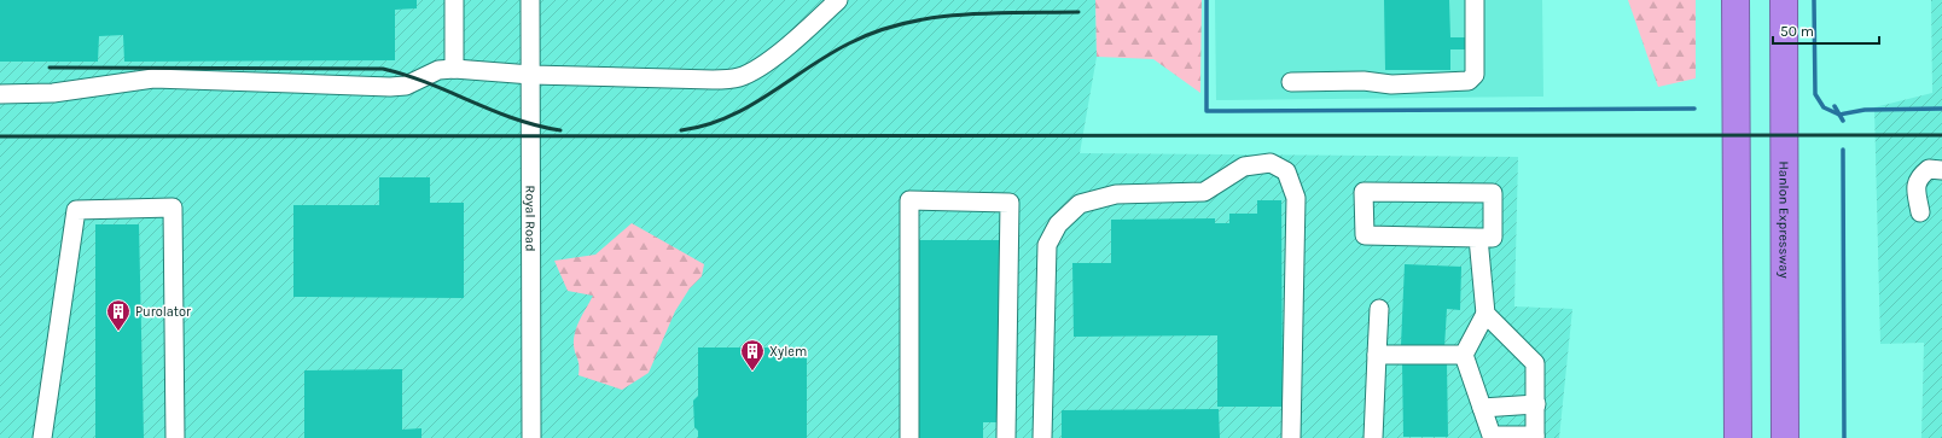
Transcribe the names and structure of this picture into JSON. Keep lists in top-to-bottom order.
{
  "streets": {
    "highway": ["Hanlon Expressway"],
    "street": ["Royal Road"]
  },
  "places": {
    "building": ["Purolator", "Xylem"]
  },
  "scale_bar": "50 m"
}
